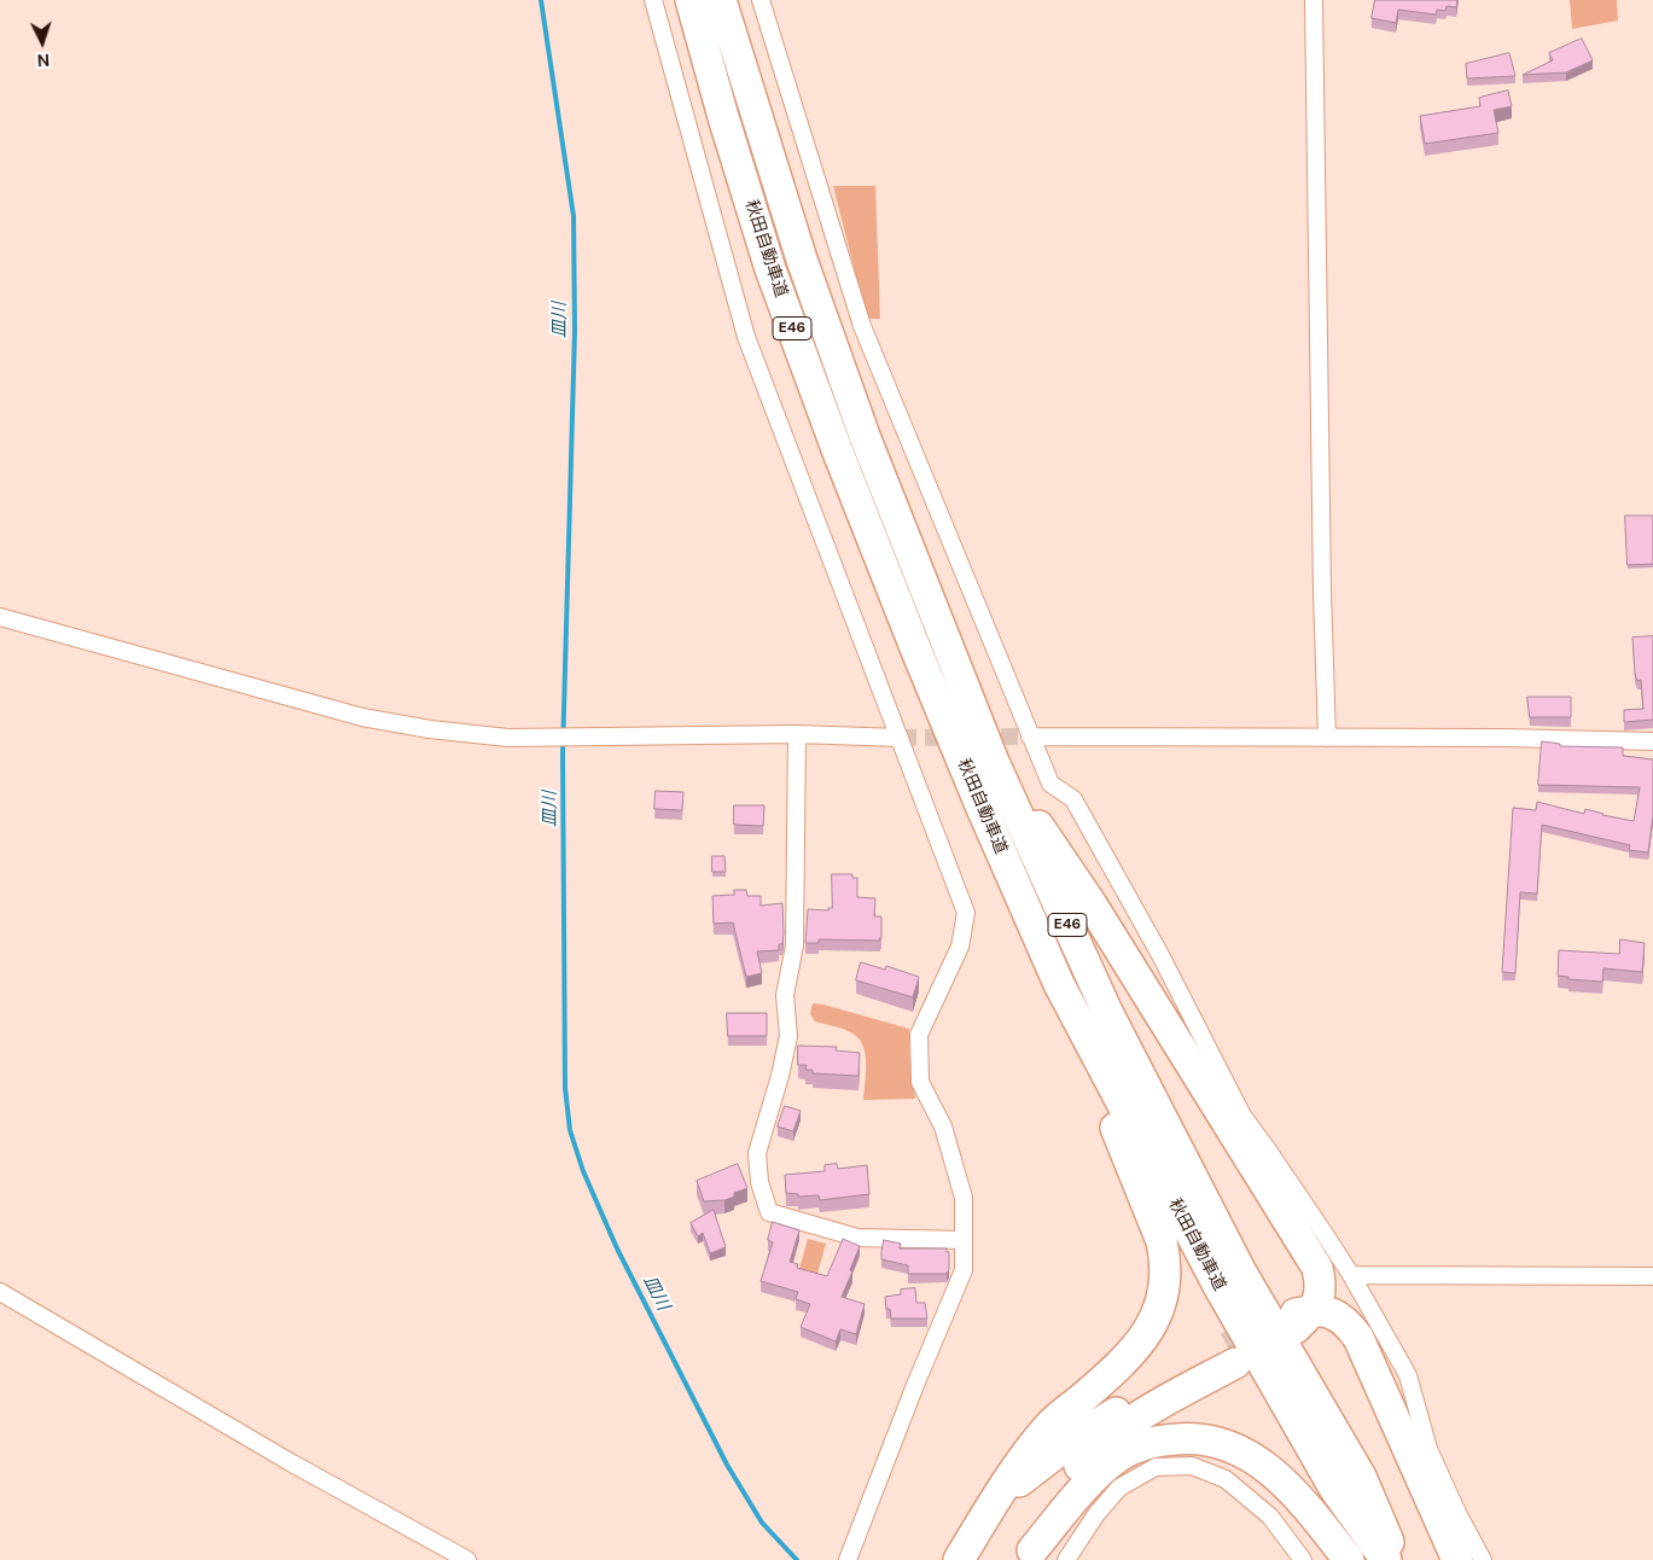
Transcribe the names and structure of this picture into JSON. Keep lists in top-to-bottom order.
{
  "streets": {
    "highway": ["秋田自動車道", "E46"]
  },
  "water": ["皿川"],
  "north": "bottom"
}
